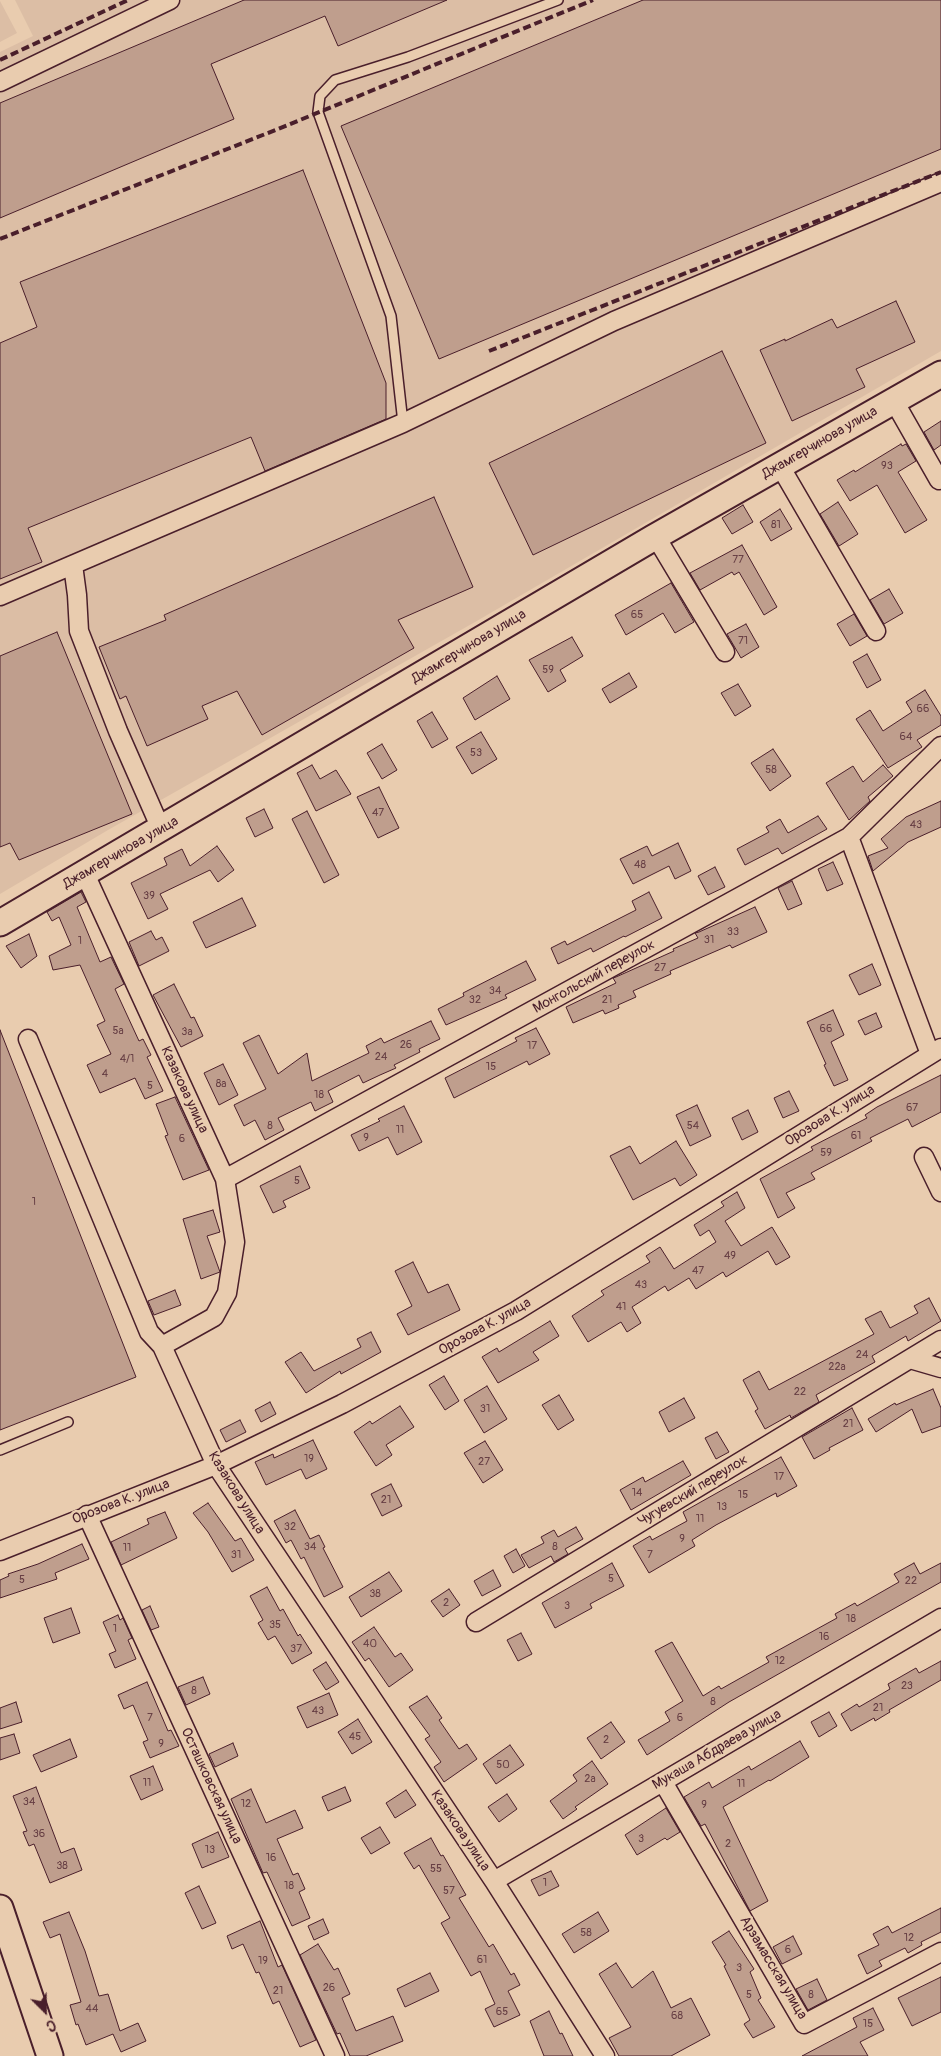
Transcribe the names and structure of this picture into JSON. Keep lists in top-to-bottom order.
{
  "streets": {
    "street": [
      "Джамгерчинова улица",
      "Монгольский переулок",
      "Казакова улица",
      "Орозова К. улица",
      "Чугуевский переулок",
      "Мукаша Абдраева улица",
      "Осташковская улица",
      "Арзамасская улица"
    ]
  },
  "crossings": [
    ["Джамгерчинова улица", "Казакова улица"],
    ["Монгольский переулок", "Казакова улица"],
    ["Казакова улица", "Орозова К. улица"],
    ["Казакова улица", "Мукаша Абдраева улица"],
    ["Орозова К. улица", "Осташковская улица"],
    ["Мукаша Абдраева улица", "Арзамасская улица"]
  ],
  "house_numbers": [
    "93",
    "81",
    "77",
    "65",
    "71",
    "59",
    "66",
    "64",
    "53",
    "58",
    "47",
    "43",
    "48",
    "39",
    "33",
    "31",
    "1",
    "27",
    "34",
    "32",
    "21",
    "66",
    "5а",
    "3а",
    "26",
    "17",
    "24",
    "4/1",
    "15",
    "4",
    "8а",
    "5",
    "18",
    "67",
    "8",
    "54",
    "11",
    "61",
    "9",
    "6",
    "59",
    "5",
    "1",
    "49",
    "47",
    "43",
    "41",
    "24",
    "22a",
    "22",
    "31",
    "21",
    "19",
    "27",
    "17",
    "14",
    "15",
    "21",
    "13",
    "11",
    "32",
    "9",
    "34",
    "8",
    "11",
    "31",
    "7",
    "5",
    "5",
    "22",
    "38",
    "2",
    "3",
    "18",
    "35",
    "1",
    "16",
    "40",
    "37",
    "12",
    "23",
    "8",
    "8",
    "21",
    "43",
    "7",
    "6",
    "45",
    "2",
    "9",
    "50",
    "2a",
    "11",
    "11",
    "34",
    "12",
    "9",
    "36",
    "3",
    "2",
    "13",
    "16",
    "38",
    "55",
    "1",
    "18",
    "57",
    "58",
    "12",
    "6",
    "61",
    "19",
    "3",
    "26",
    "21",
    "5",
    "8",
    "44",
    "65",
    "68",
    "15"
  ],
  "north": "bottom right"
}
